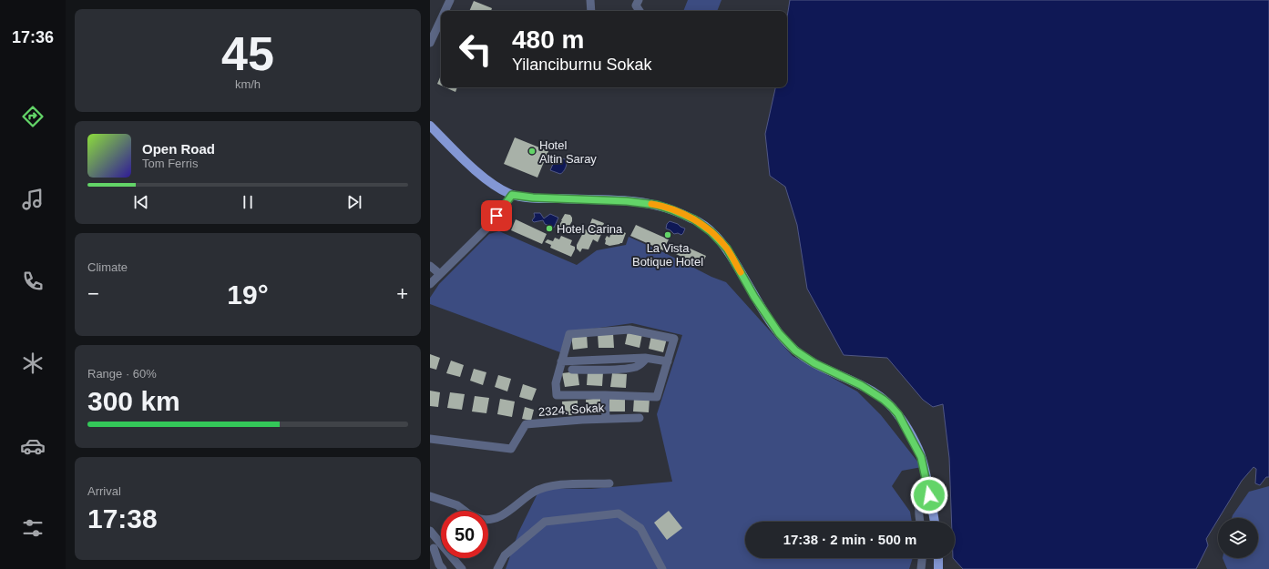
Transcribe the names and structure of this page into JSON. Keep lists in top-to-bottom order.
{
  "streets": {
    "street": ["2324. Sokak"]
  },
  "places": ["Hotel Altin Saray", "Hotel Carina", "La Vista Botique Hotel"],
  "page": {
    "tabs": "17:36",
    "tile": [
      ["45", "km/h"],
      "Climate",
      ["Range · 60%", "300 km"],
      ["Arrival", "17:38"]
    ],
    "turn": ["480 m", "Yilanciburnu Sokak"],
    "song": ["Open Road", "Tom Ferris"],
    "heat": ["−", "19°", "+"],
    "limit": "50",
    "trip": "17:38 · 2 min · 500 m"
  }
}
